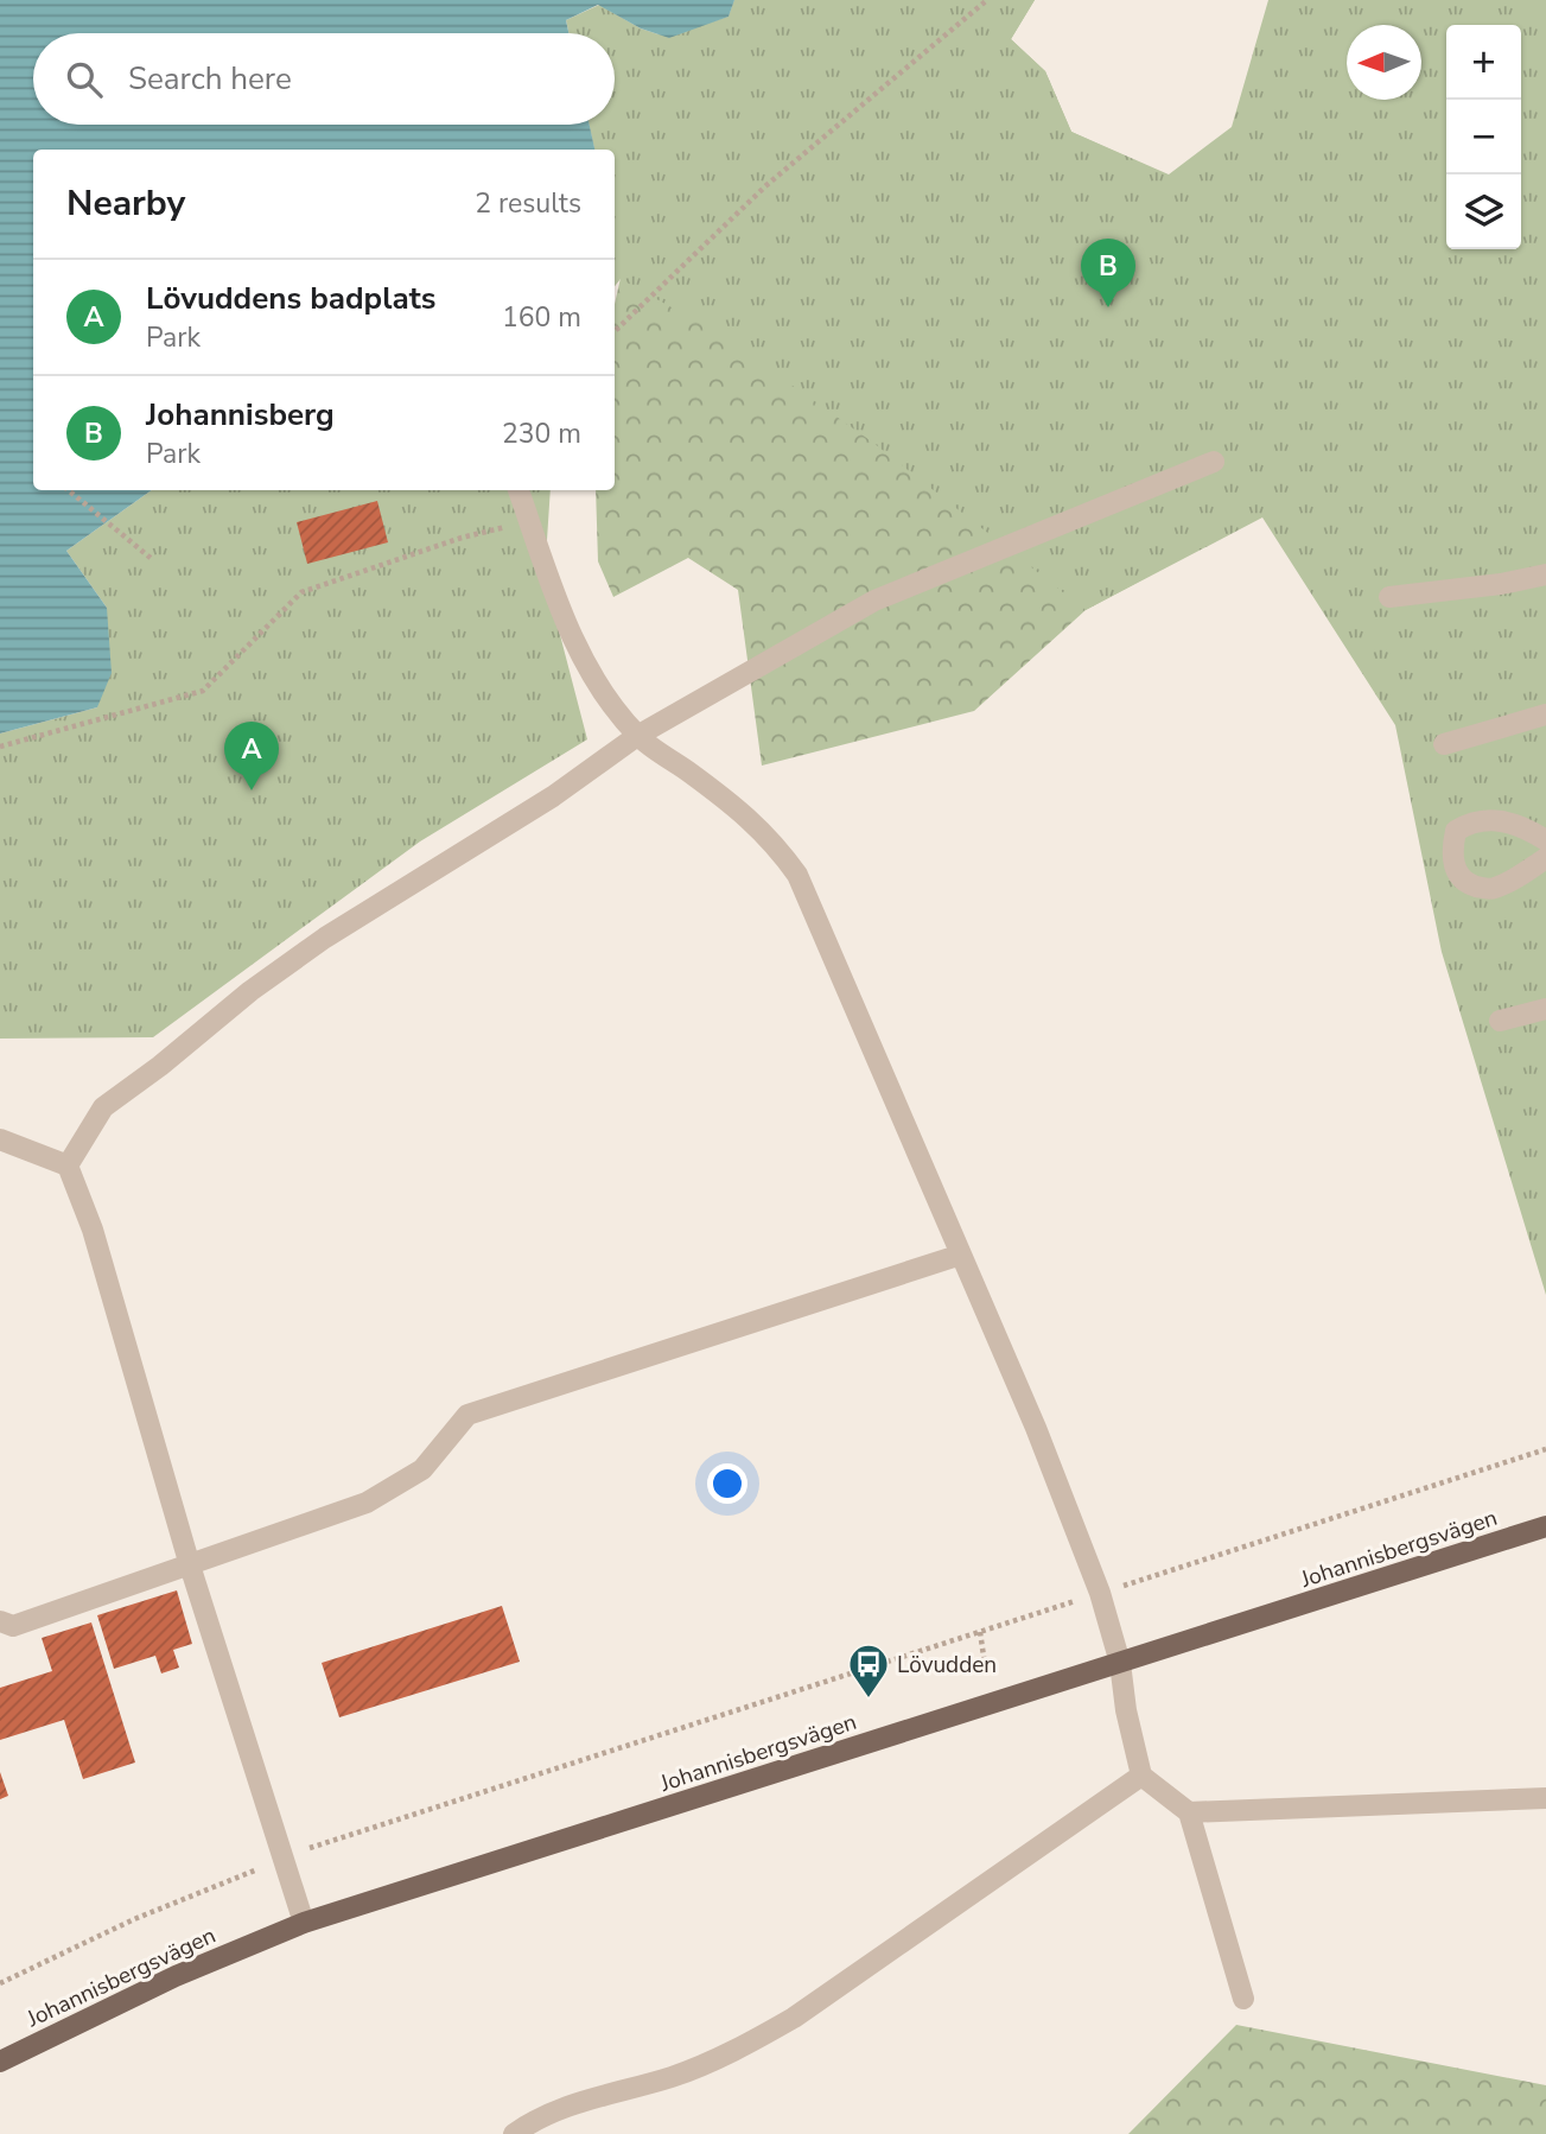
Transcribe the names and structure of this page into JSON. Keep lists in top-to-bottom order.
{
  "streets": {
    "main road": ["Johannisbergsvägen"]
  },
  "places": {
    "bus stop": ["Lövudden"]
  },
  "north": "left",
  "page": {
    "map_buttons": ["+", "−"],
    "search": "Search here",
    "heading": ["Nearby", "2 results"],
    "pins": ["B", "A"],
    "list": [
      {
        "mark": "A",
        "name": "Lövuddens badplats",
        "note": "Park",
        "value": "160 m"
      },
      {
        "mark": "B",
        "name": "Johannisberg",
        "note": "Park",
        "value": "230 m"
      }
    ]
  }
}
